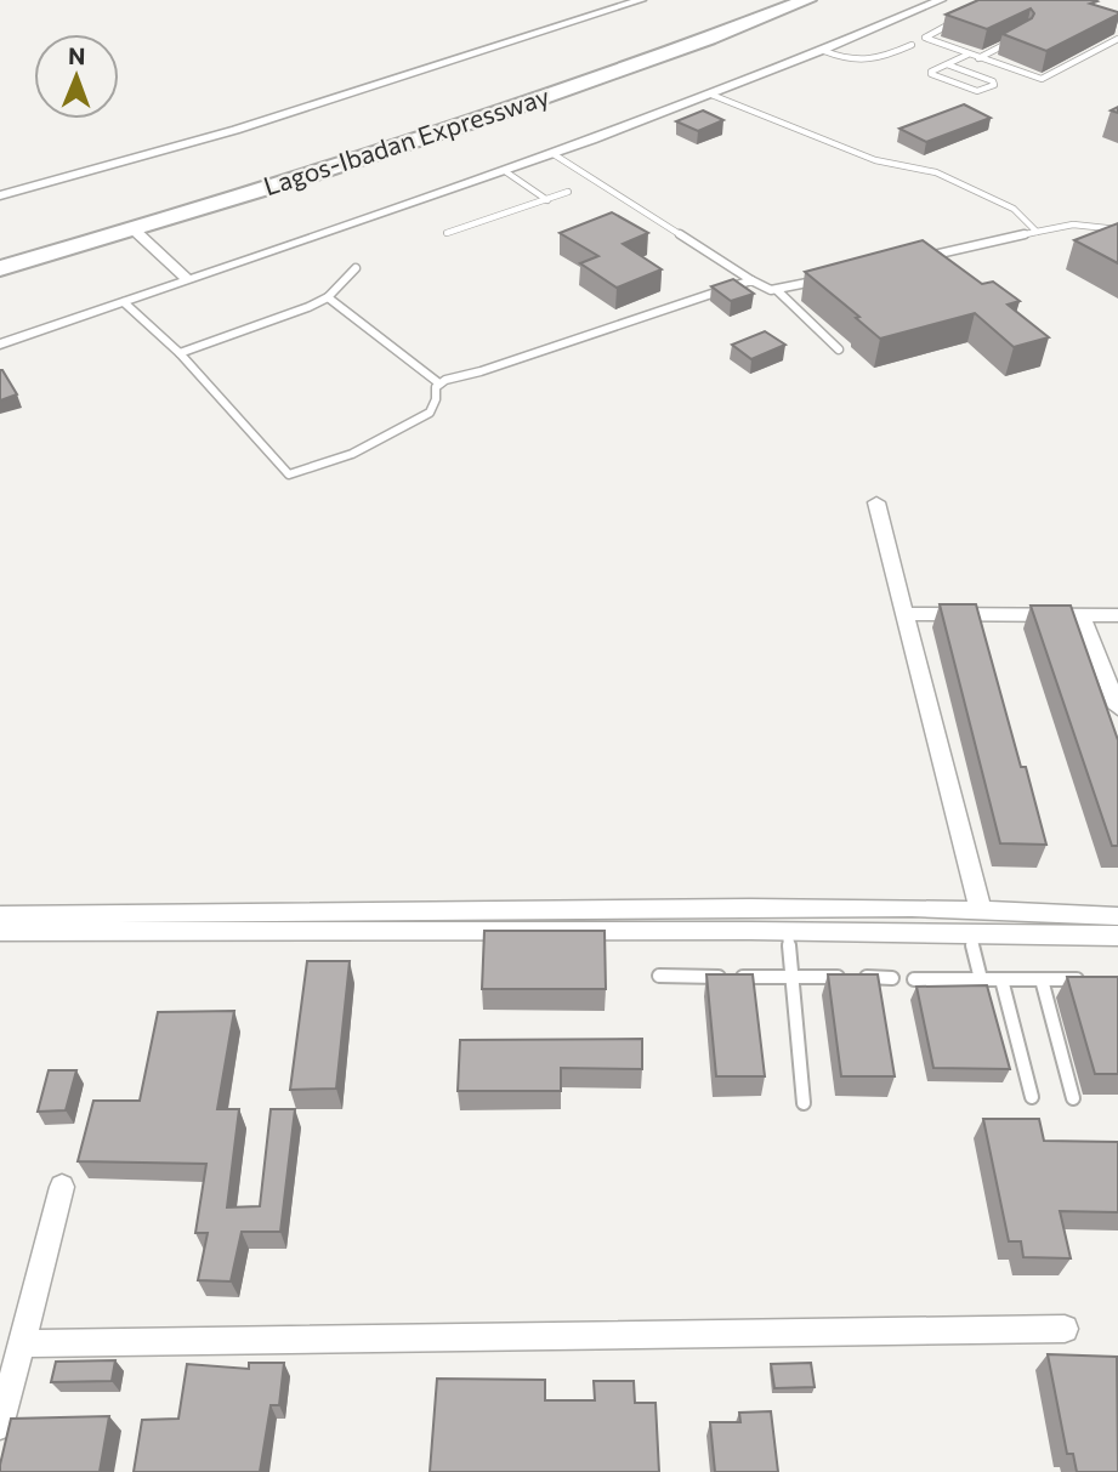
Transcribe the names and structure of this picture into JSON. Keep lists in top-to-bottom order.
{
  "streets": {
    "highway": ["Lagos-Ibadan Expressway"]
  },
  "north": "top"
}
